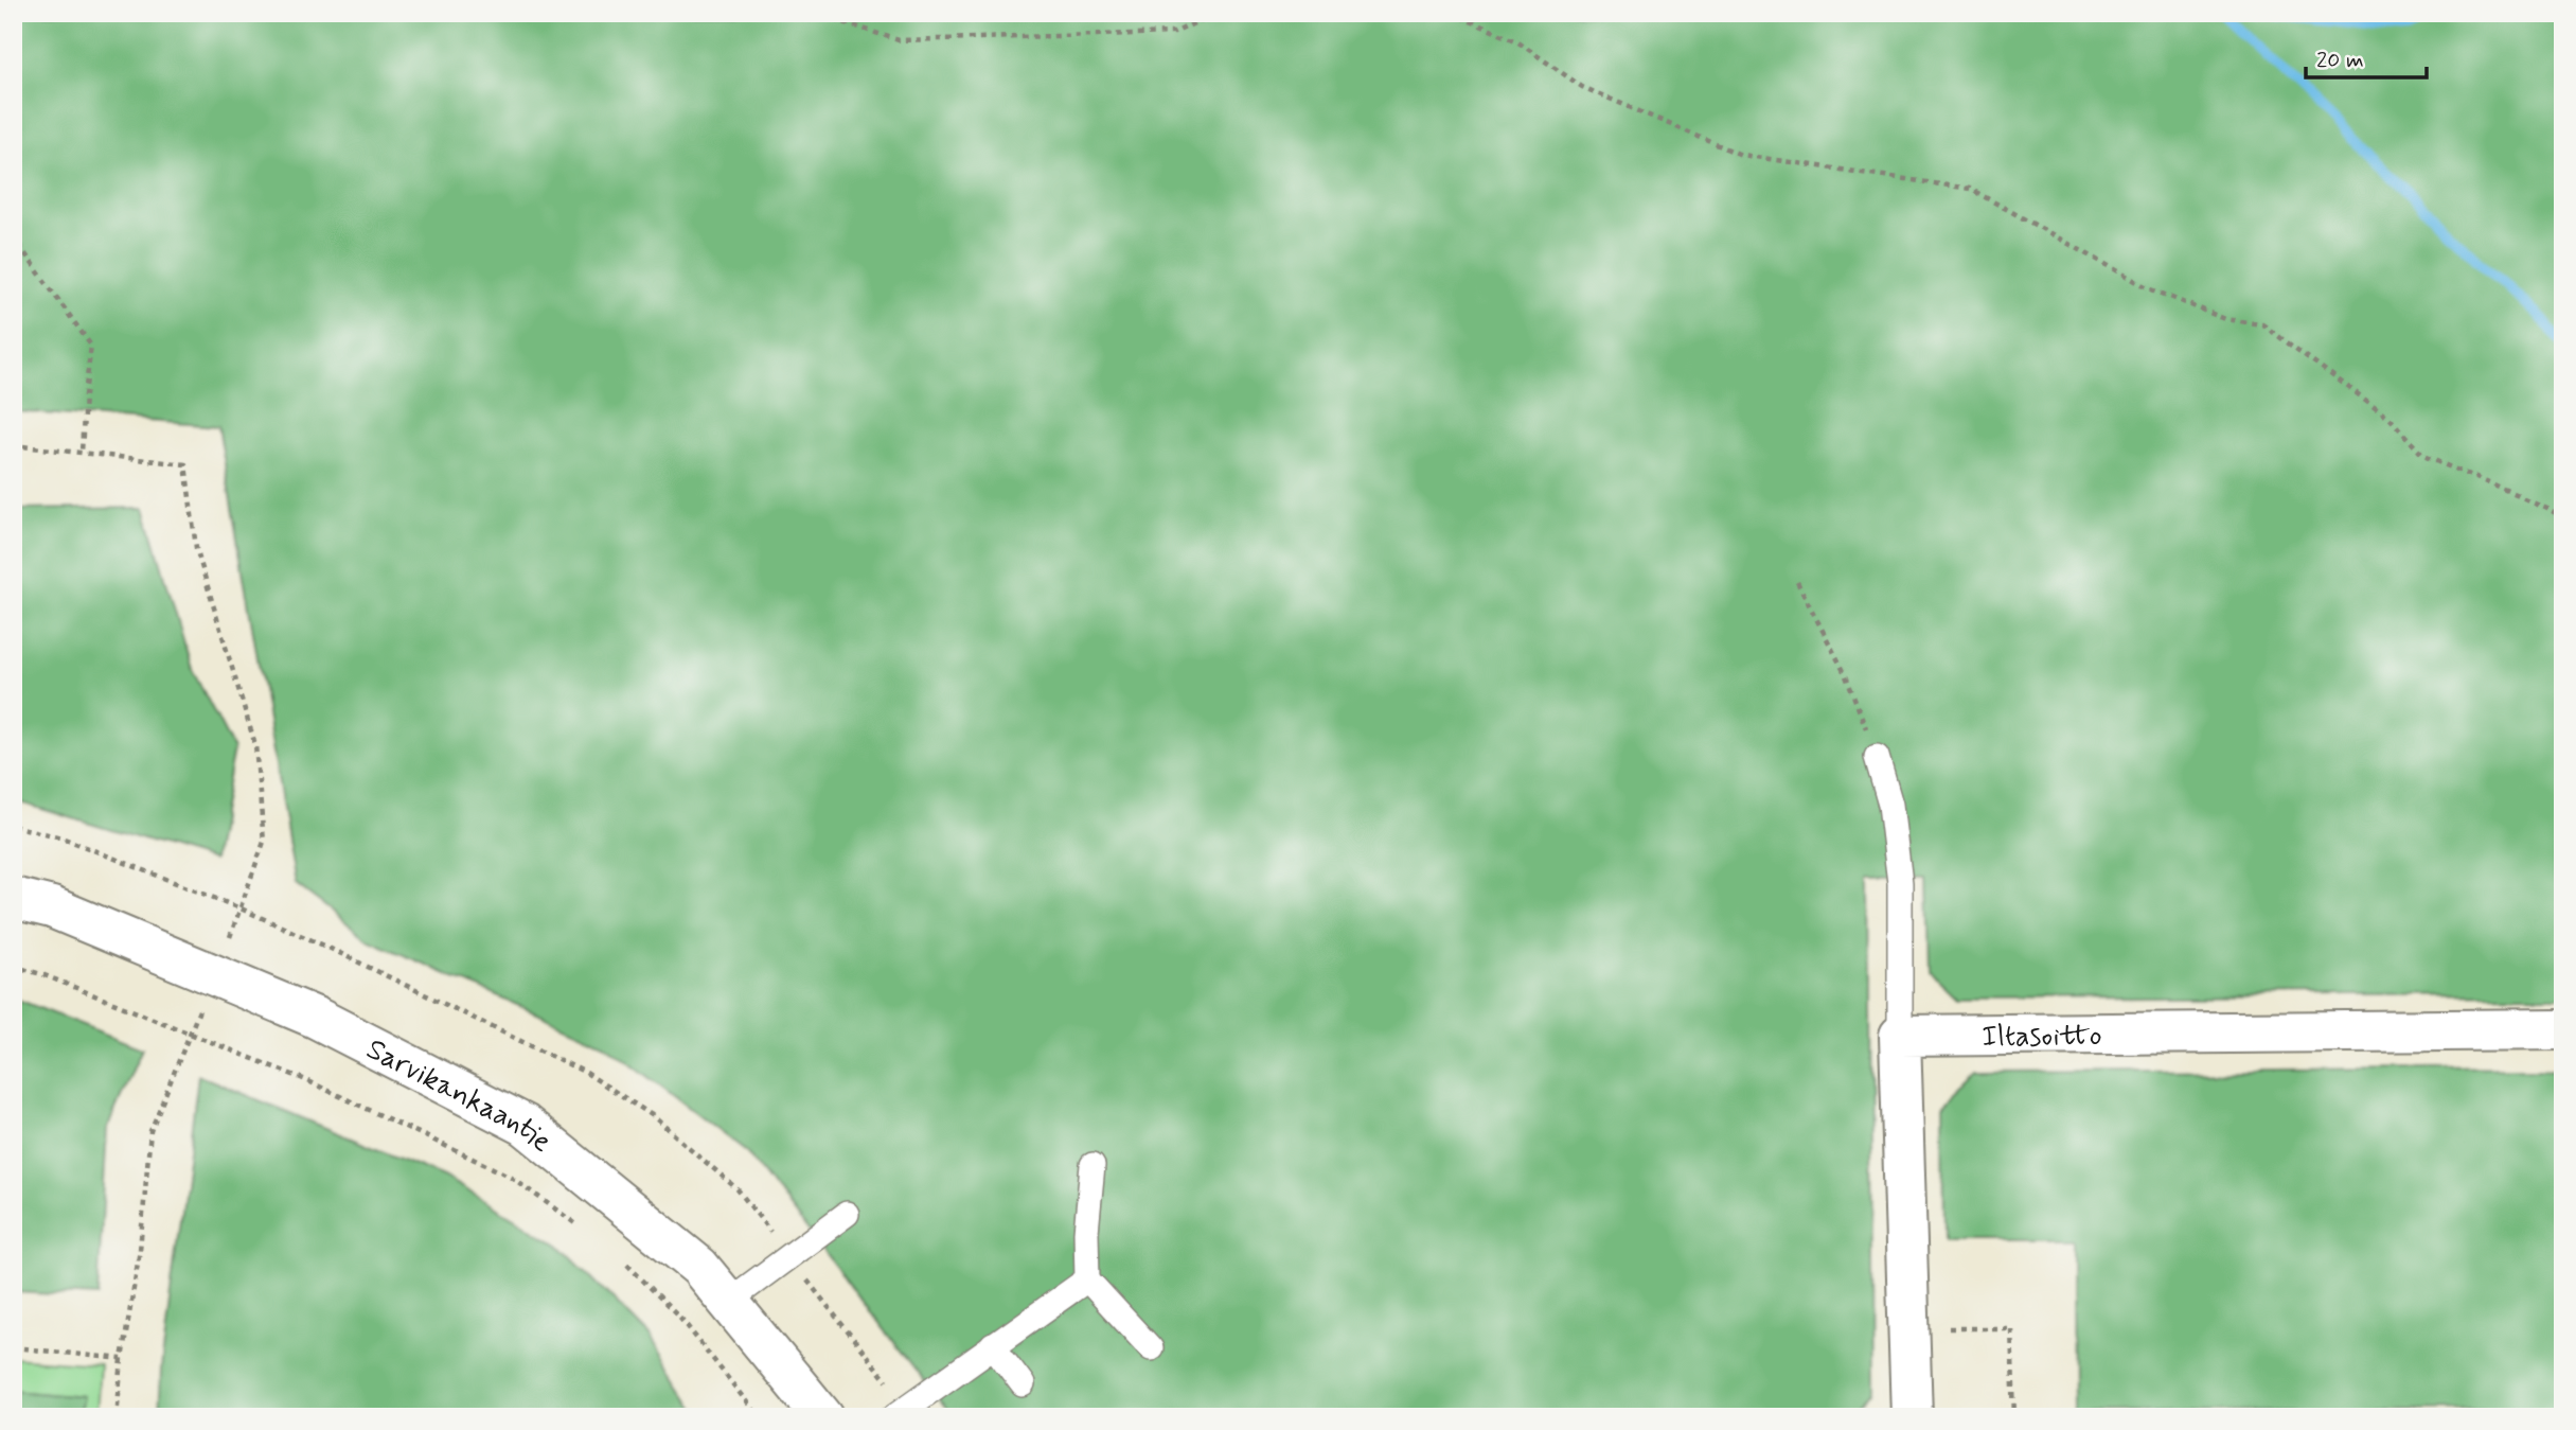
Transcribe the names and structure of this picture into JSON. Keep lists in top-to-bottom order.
{
  "streets": {
    "street": ["Iltasoitto", "Sarvikankaantie"]
  },
  "scale_bar": "20 m"
}
